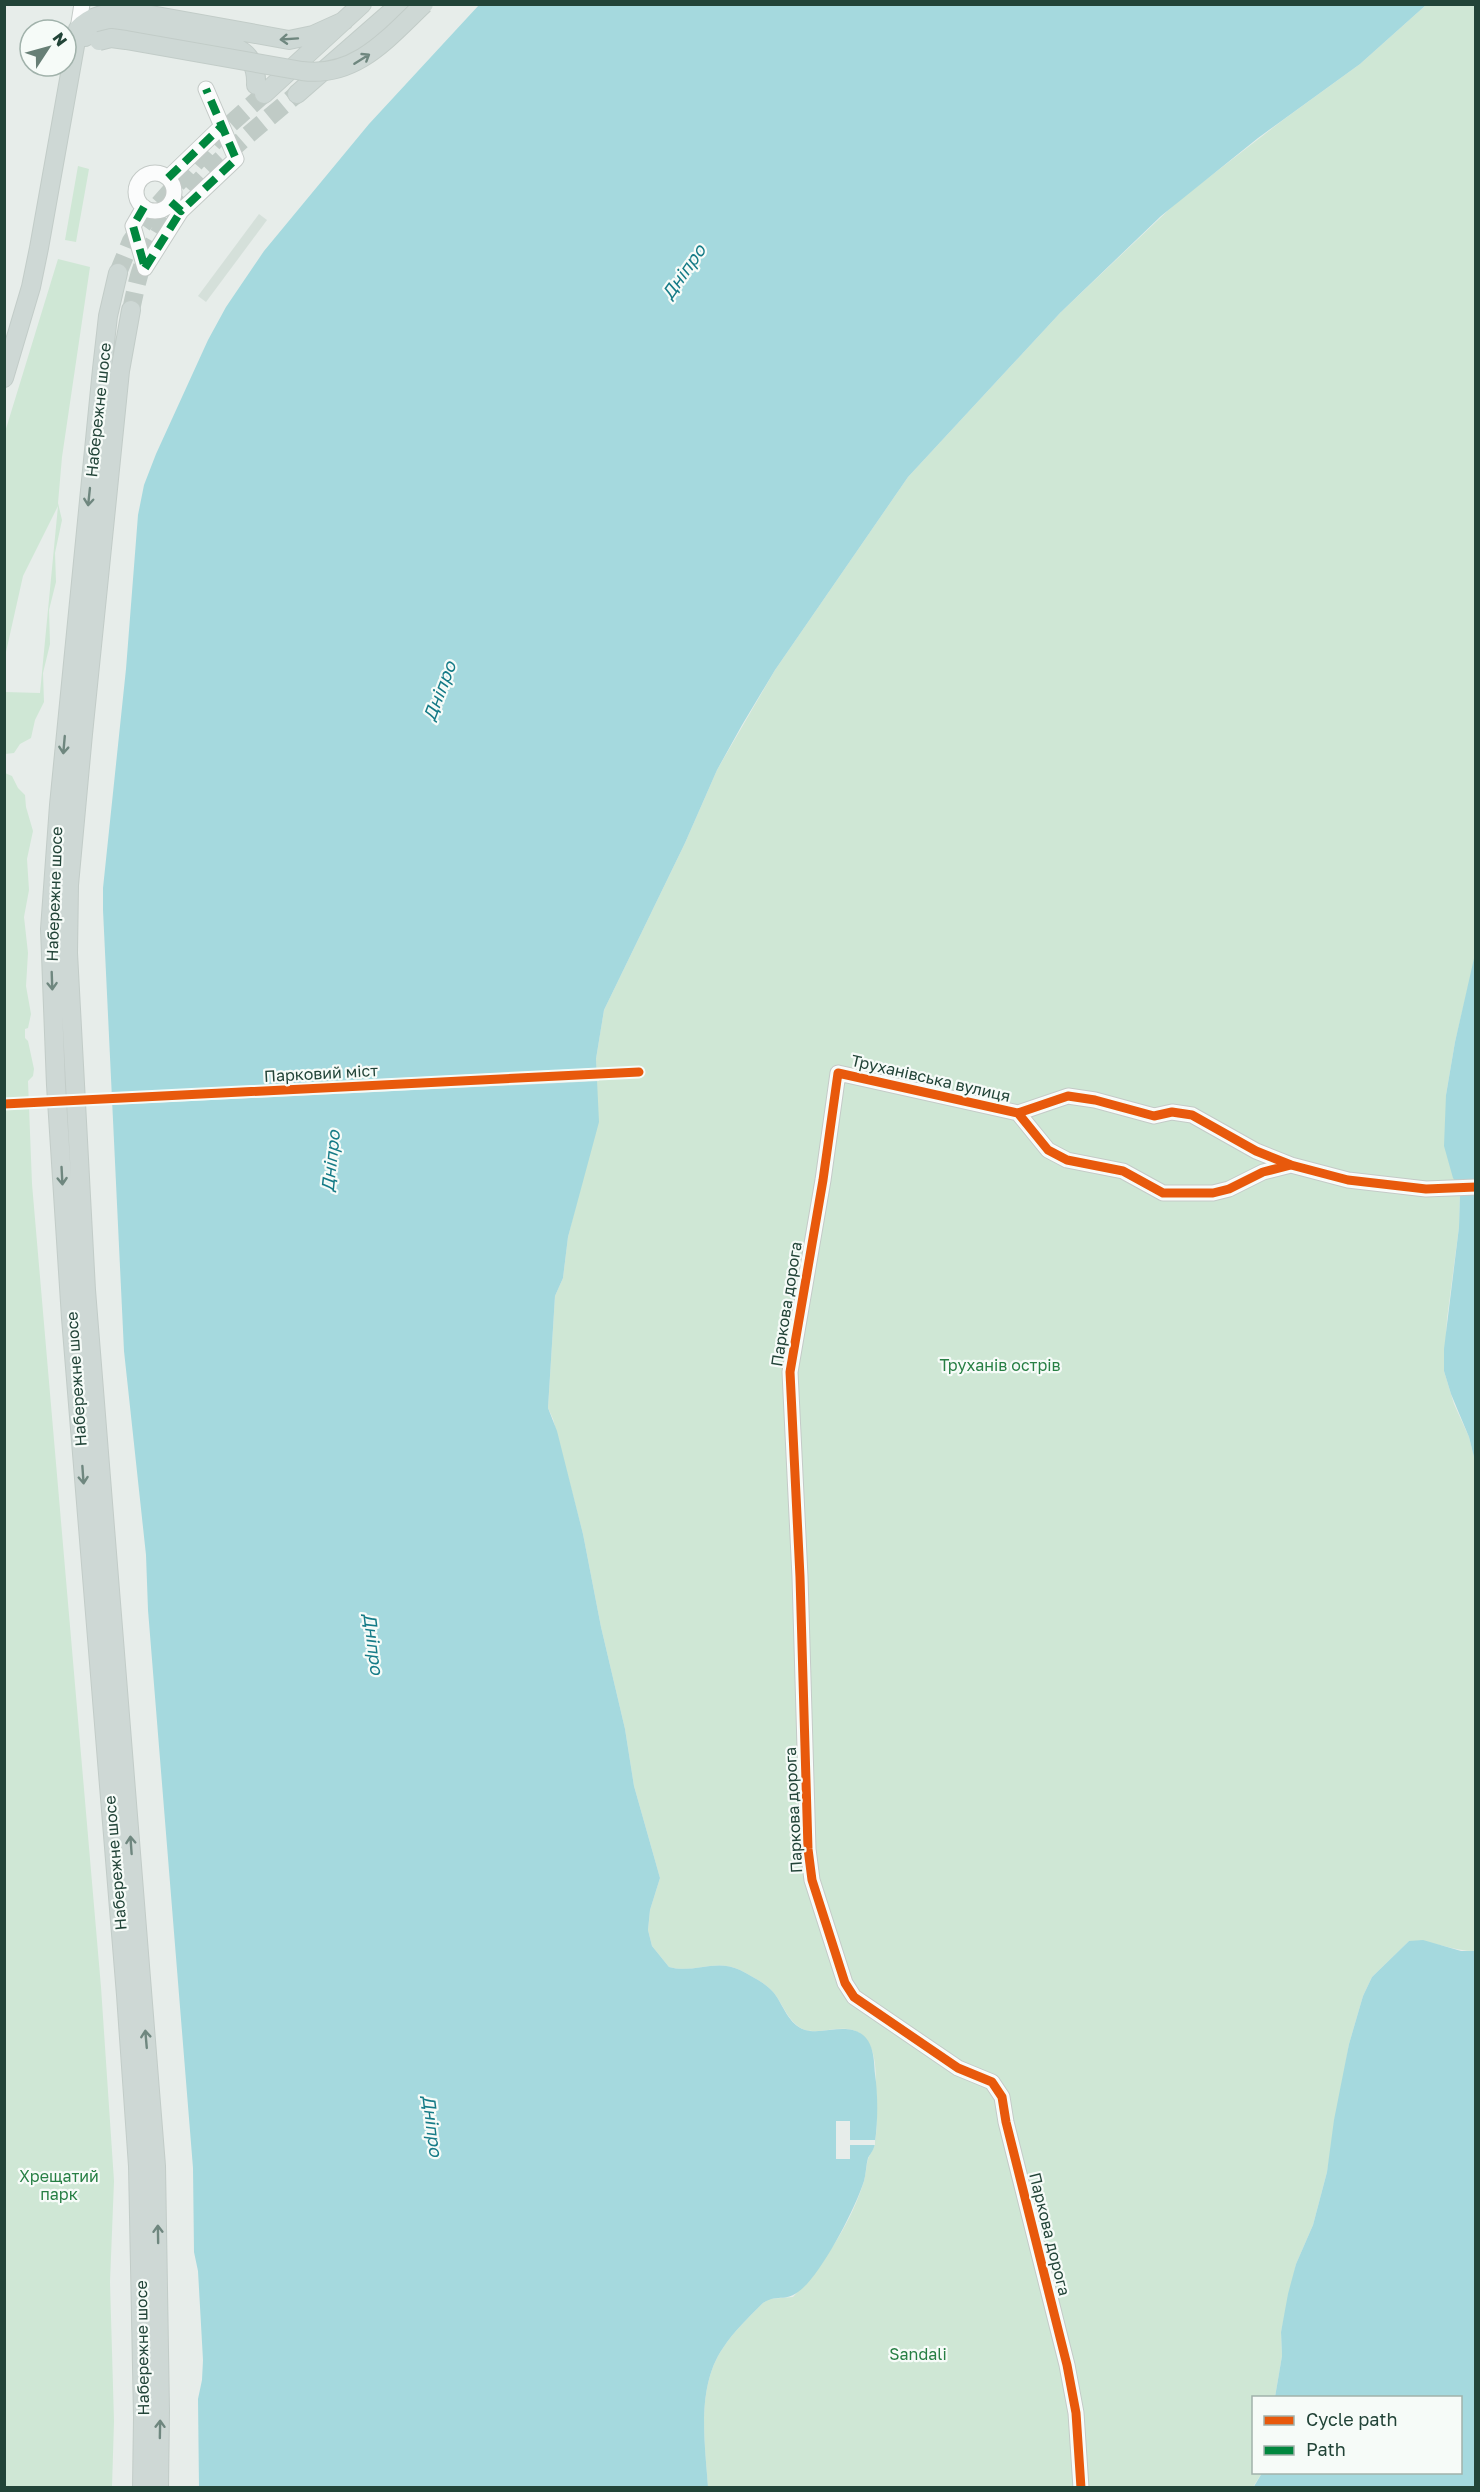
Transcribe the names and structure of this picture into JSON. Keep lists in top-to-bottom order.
{
  "streets": {
    "main road": ["Набережне шосе"],
    "street": ["Труханівська вулиця", "Паркова дорога"],
    "cycle path": ["Парковий міст"]
  },
  "crossings": [
    ["Труханівська вулиця", "Паркова дорога"]
  ],
  "water": ["Дніпро"],
  "parks": ["Труханів острів", "Хрещатий парк", "Sandali"],
  "legend": ["Cycle path", "Path"],
  "north": "top right"
}
